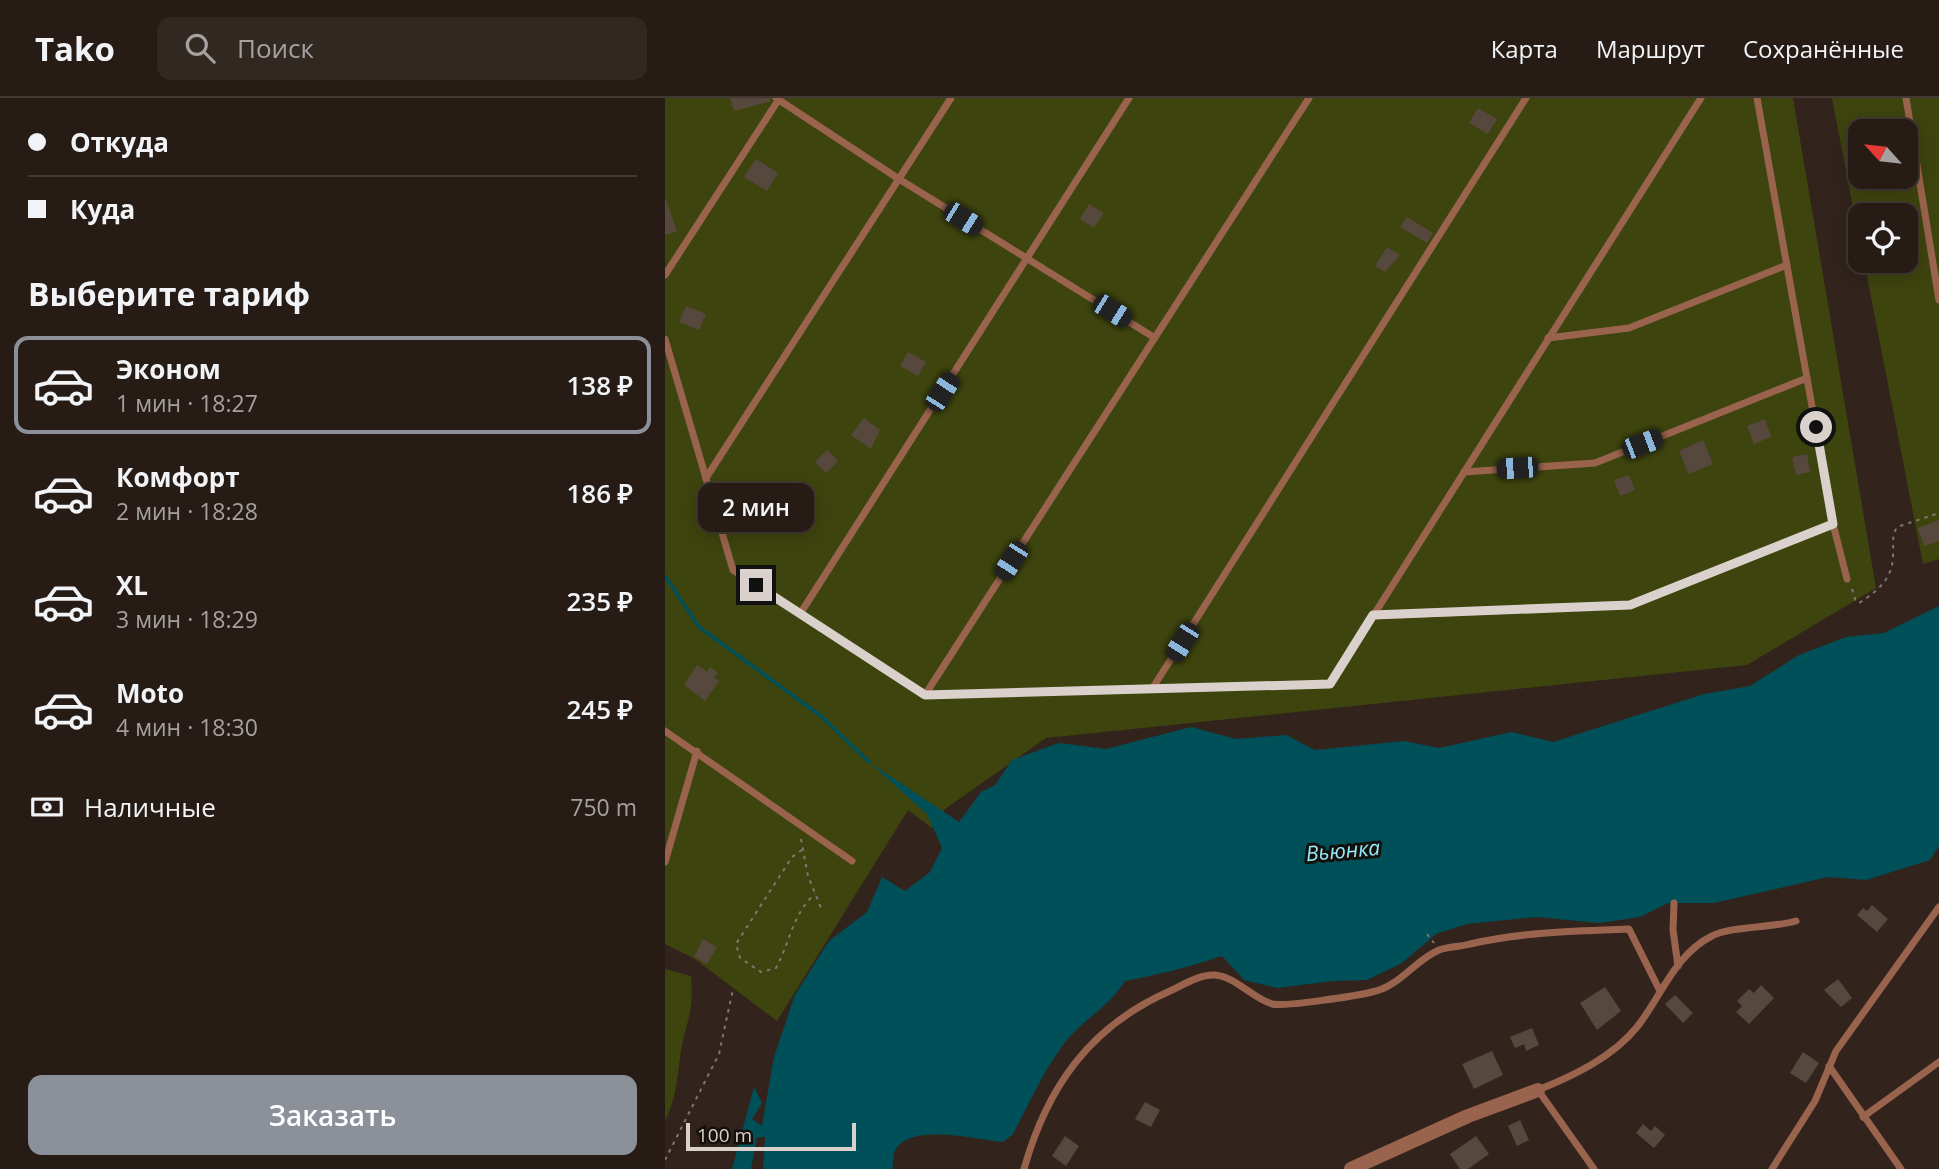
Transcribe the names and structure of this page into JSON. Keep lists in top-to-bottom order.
{
  "water": ["Вьюнка"],
  "scale_bar": "100 m",
  "north": "top left",
  "page": {
    "header": "Tako",
    "search": "Поиск",
    "nav": ["Карта", "Маршрут", "Сохранённые"],
    "banner": ["Откуда", "Куда"],
    "heading": "Выберите тариф",
    "list": [
      {
        "name": "Эконом",
        "note": "1 мин · 18:27",
        "value": "138 ₽"
      },
      {
        "name": "Комфорт",
        "note": "2 мин · 18:28",
        "value": "186 ₽"
      },
      {
        "name": "XL",
        "note": "3 мин · 18:29",
        "value": "235 ₽"
      },
      {
        "name": "Moto",
        "note": "4 мин · 18:30",
        "value": "245 ₽"
      }
    ],
    "bubble": "2 мин",
    "pay": ["Наличные", "750 m"],
    "buttons": "Заказать",
    "scale": "100 m"
  }
}
